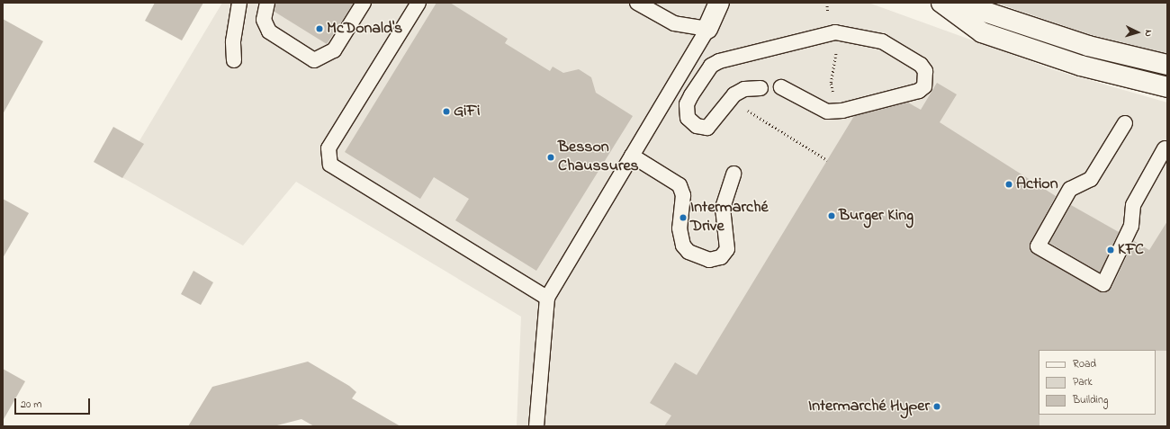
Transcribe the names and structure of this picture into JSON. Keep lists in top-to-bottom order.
{
  "places": [
    "McDonald's",
    "GiFi",
    "Besson Chaussures",
    "Action",
    "Burger King",
    "Intermarché Drive",
    "KFC",
    "Intermarché Hyper"
  ],
  "legend": ["Road", "Park", "Building"],
  "scale_bar": "20 m",
  "north": "right"
}
